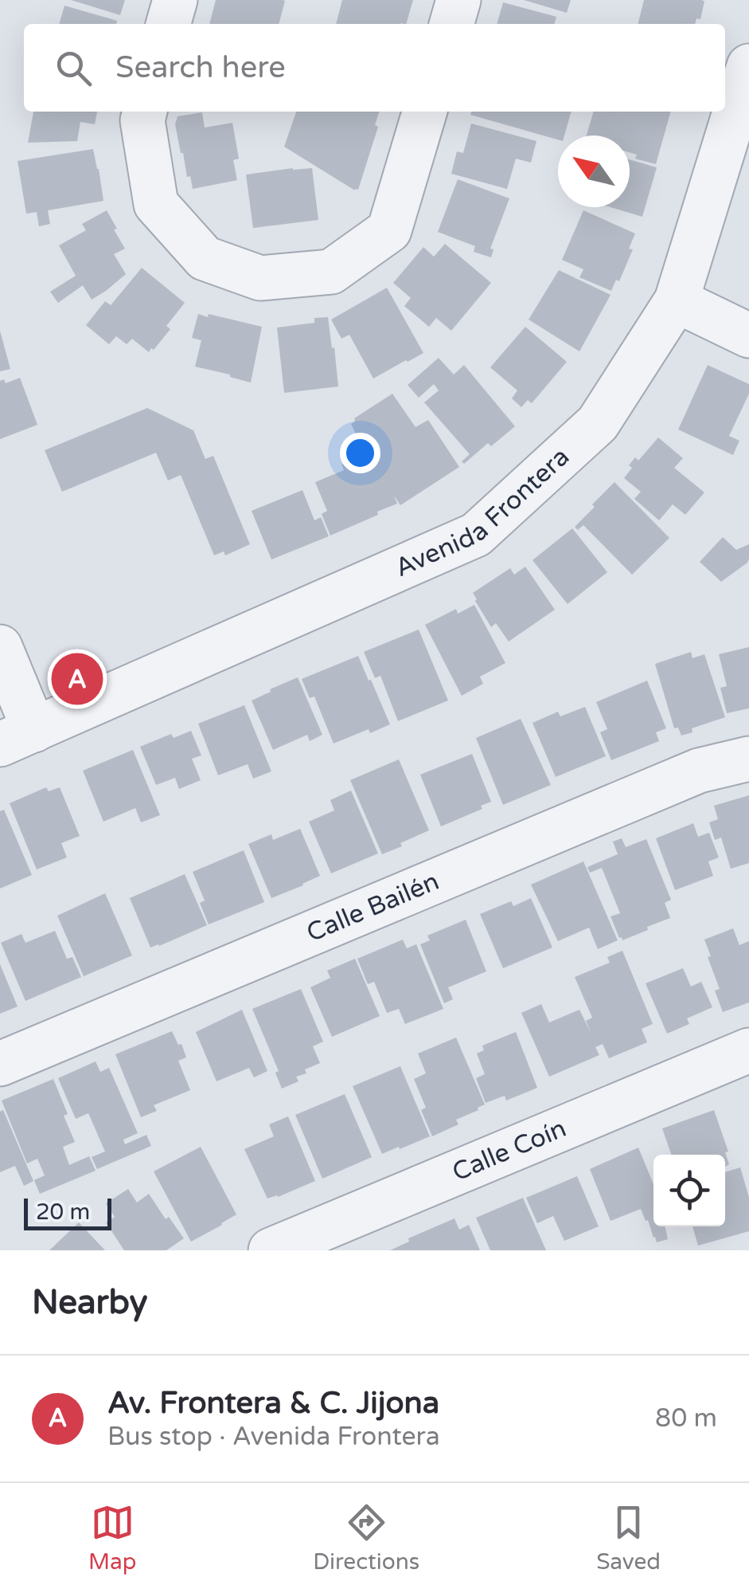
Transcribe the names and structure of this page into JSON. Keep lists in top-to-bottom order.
{
  "streets": {
    "street": ["Avenida Frontera", "Calle Bailén", "Calle Coín"]
  },
  "scale_bar": "20 m",
  "north": "top left",
  "page": {
    "search": "Search here",
    "pins": "A",
    "scale": "20 m",
    "heading": "Nearby",
    "list": [
      {
        "mark": "A",
        "name": "Av. Frontera & C. Jijona",
        "note": "Bus stop · Avenida Frontera",
        "value": "80 m"
      }
    ],
    "nav": ["Map", "Directions", "Saved"]
  }
}
